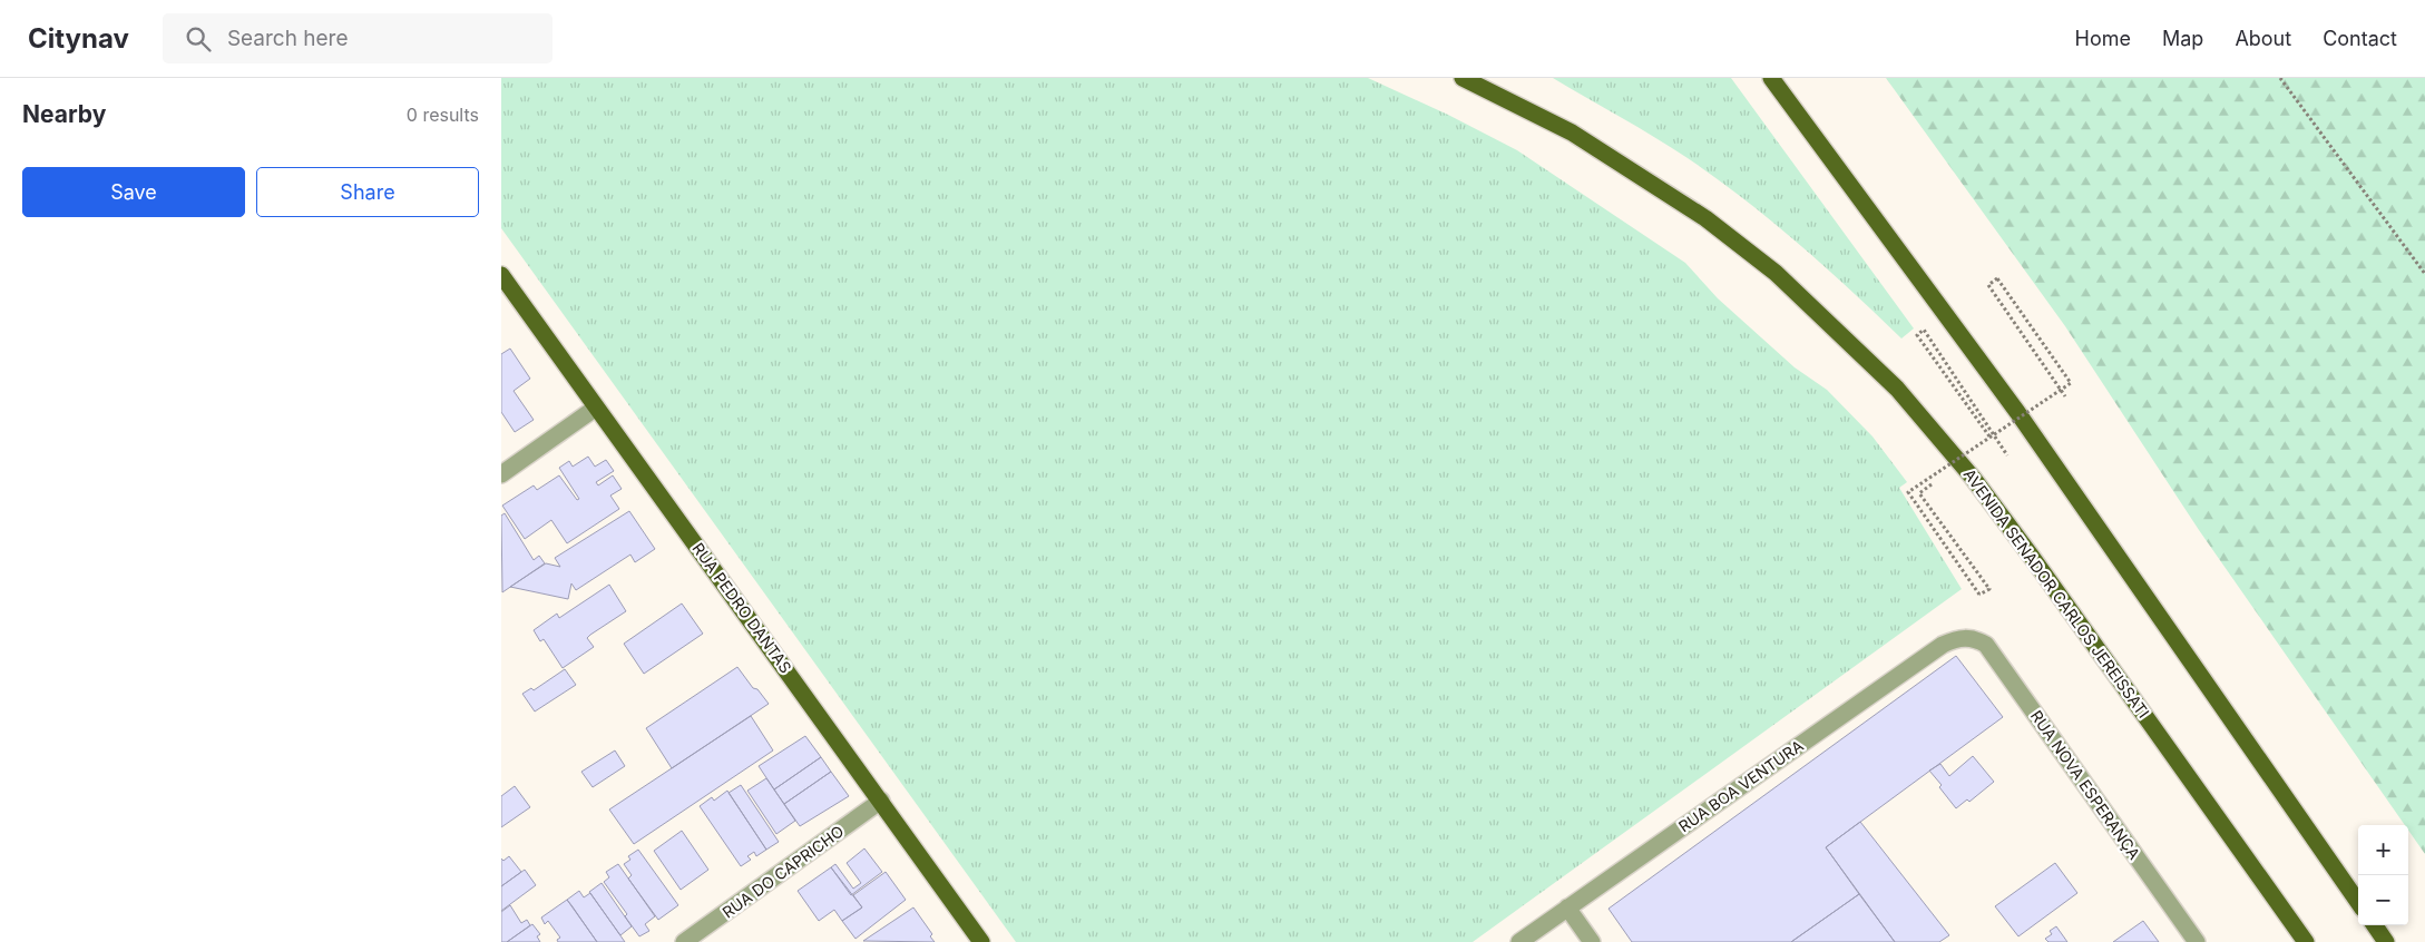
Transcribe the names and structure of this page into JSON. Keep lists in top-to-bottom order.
{
  "streets": {
    "main road": ["AVENIDA SENADOR CARLOS JEREISSATI", "RUA PEDRO DANTAS"],
    "street": ["RUA NOVA ESPERANÇA", "RUA BOA VENTURA", "RUA DO CAPRICHO"]
  },
  "crossings": [
    ["RUA PEDRO DANTAS", "RUA DO CAPRICHO"],
    ["RUA NOVA ESPERANÇA", "RUA BOA VENTURA"]
  ],
  "page": {
    "header": "Citynav",
    "search": "Search here",
    "nav": [
      "Home",
      "Map",
      "About",
      "Contact"
    ],
    "heading": ["Nearby", "0 results"],
    "buttons": ["Save", "Share"],
    "map_buttons": ["+", "−"]
  }
}
